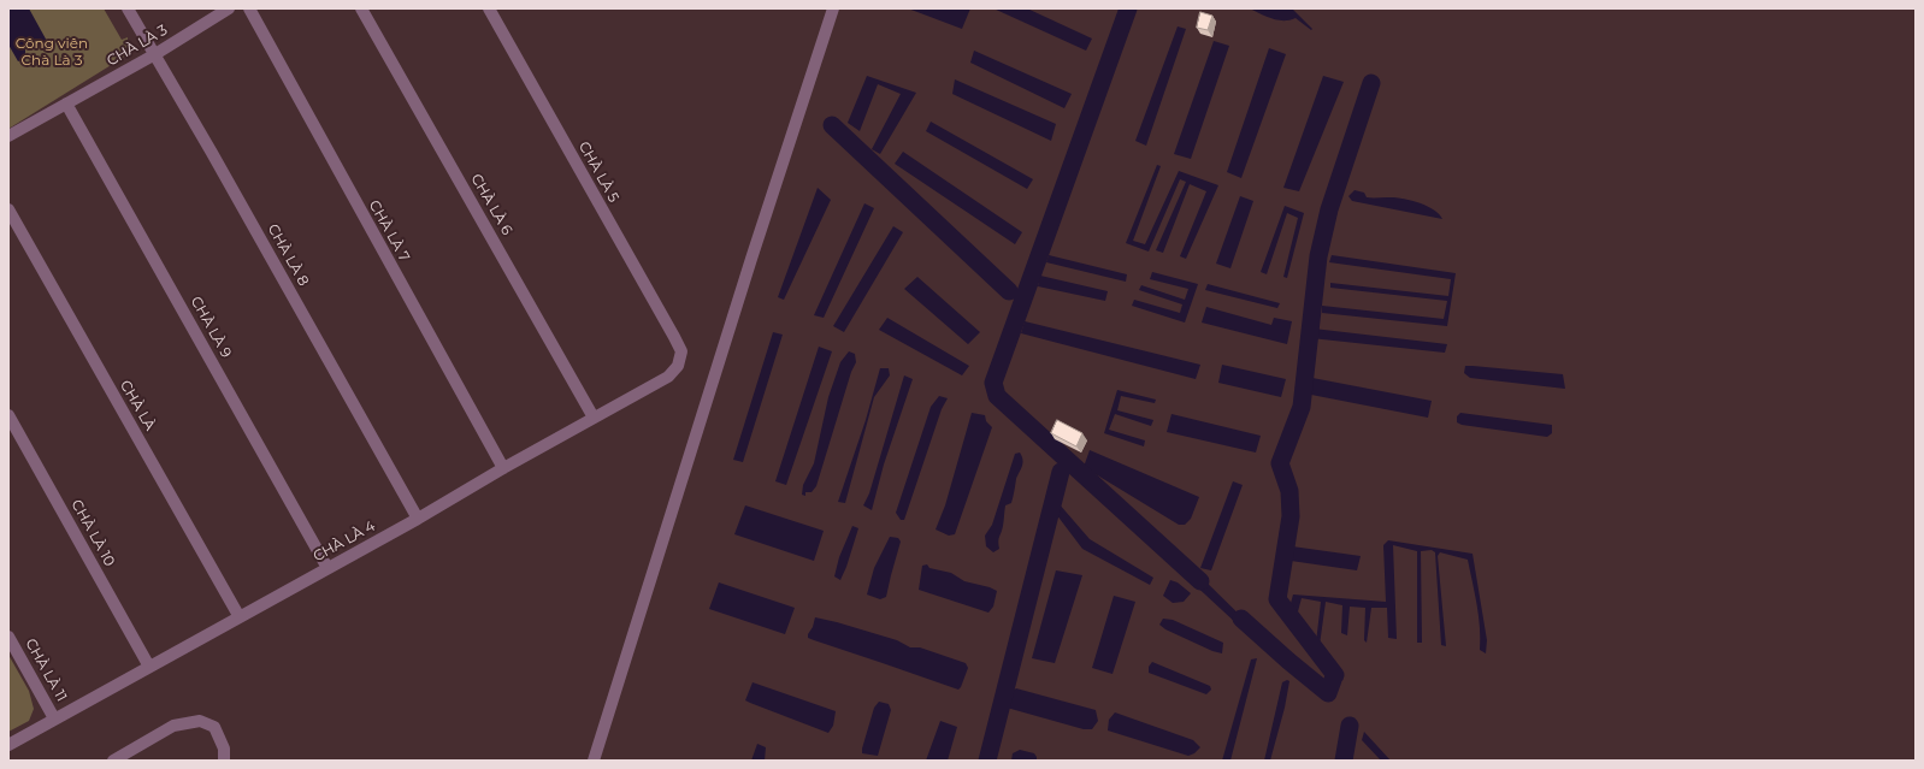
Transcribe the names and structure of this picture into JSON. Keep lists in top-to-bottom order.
{
  "streets": {
    "street": [
      "CHÀ LÀ 3",
      "CHÀ LÀ 5",
      "CHÀ LÀ 6",
      "CHÀ LÀ 7",
      "CHÀ LÀ 8",
      "CHÀ LÀ 9",
      "CHÀ LÀ",
      "CHÀ LÀ 10",
      "CHÀ LÀ 4",
      "CHÀ LÀ 11"
    ]
  },
  "crossings": [
    ["CHÀ LÀ 3", "CHÀ LÀ 8"],
    ["CHÀ LÀ 3", "CHÀ LÀ 9"],
    ["CHÀ LÀ 5", "CHÀ LÀ 4"],
    ["CHÀ LÀ 6", "CHÀ LÀ 4"],
    ["CHÀ LÀ 7", "CHÀ LÀ 4"],
    ["CHÀ LÀ 8", "CHÀ LÀ 4"],
    ["CHÀ LÀ 9", "CHÀ LÀ 4"],
    ["CHÀ LÀ", "CHÀ LÀ 4"],
    ["CHÀ LÀ 10", "CHÀ LÀ 4"],
    ["CHÀ LÀ 4", "CHÀ LÀ 11"]
  ],
  "parks": ["Công viên Chà Là 3"]
}
